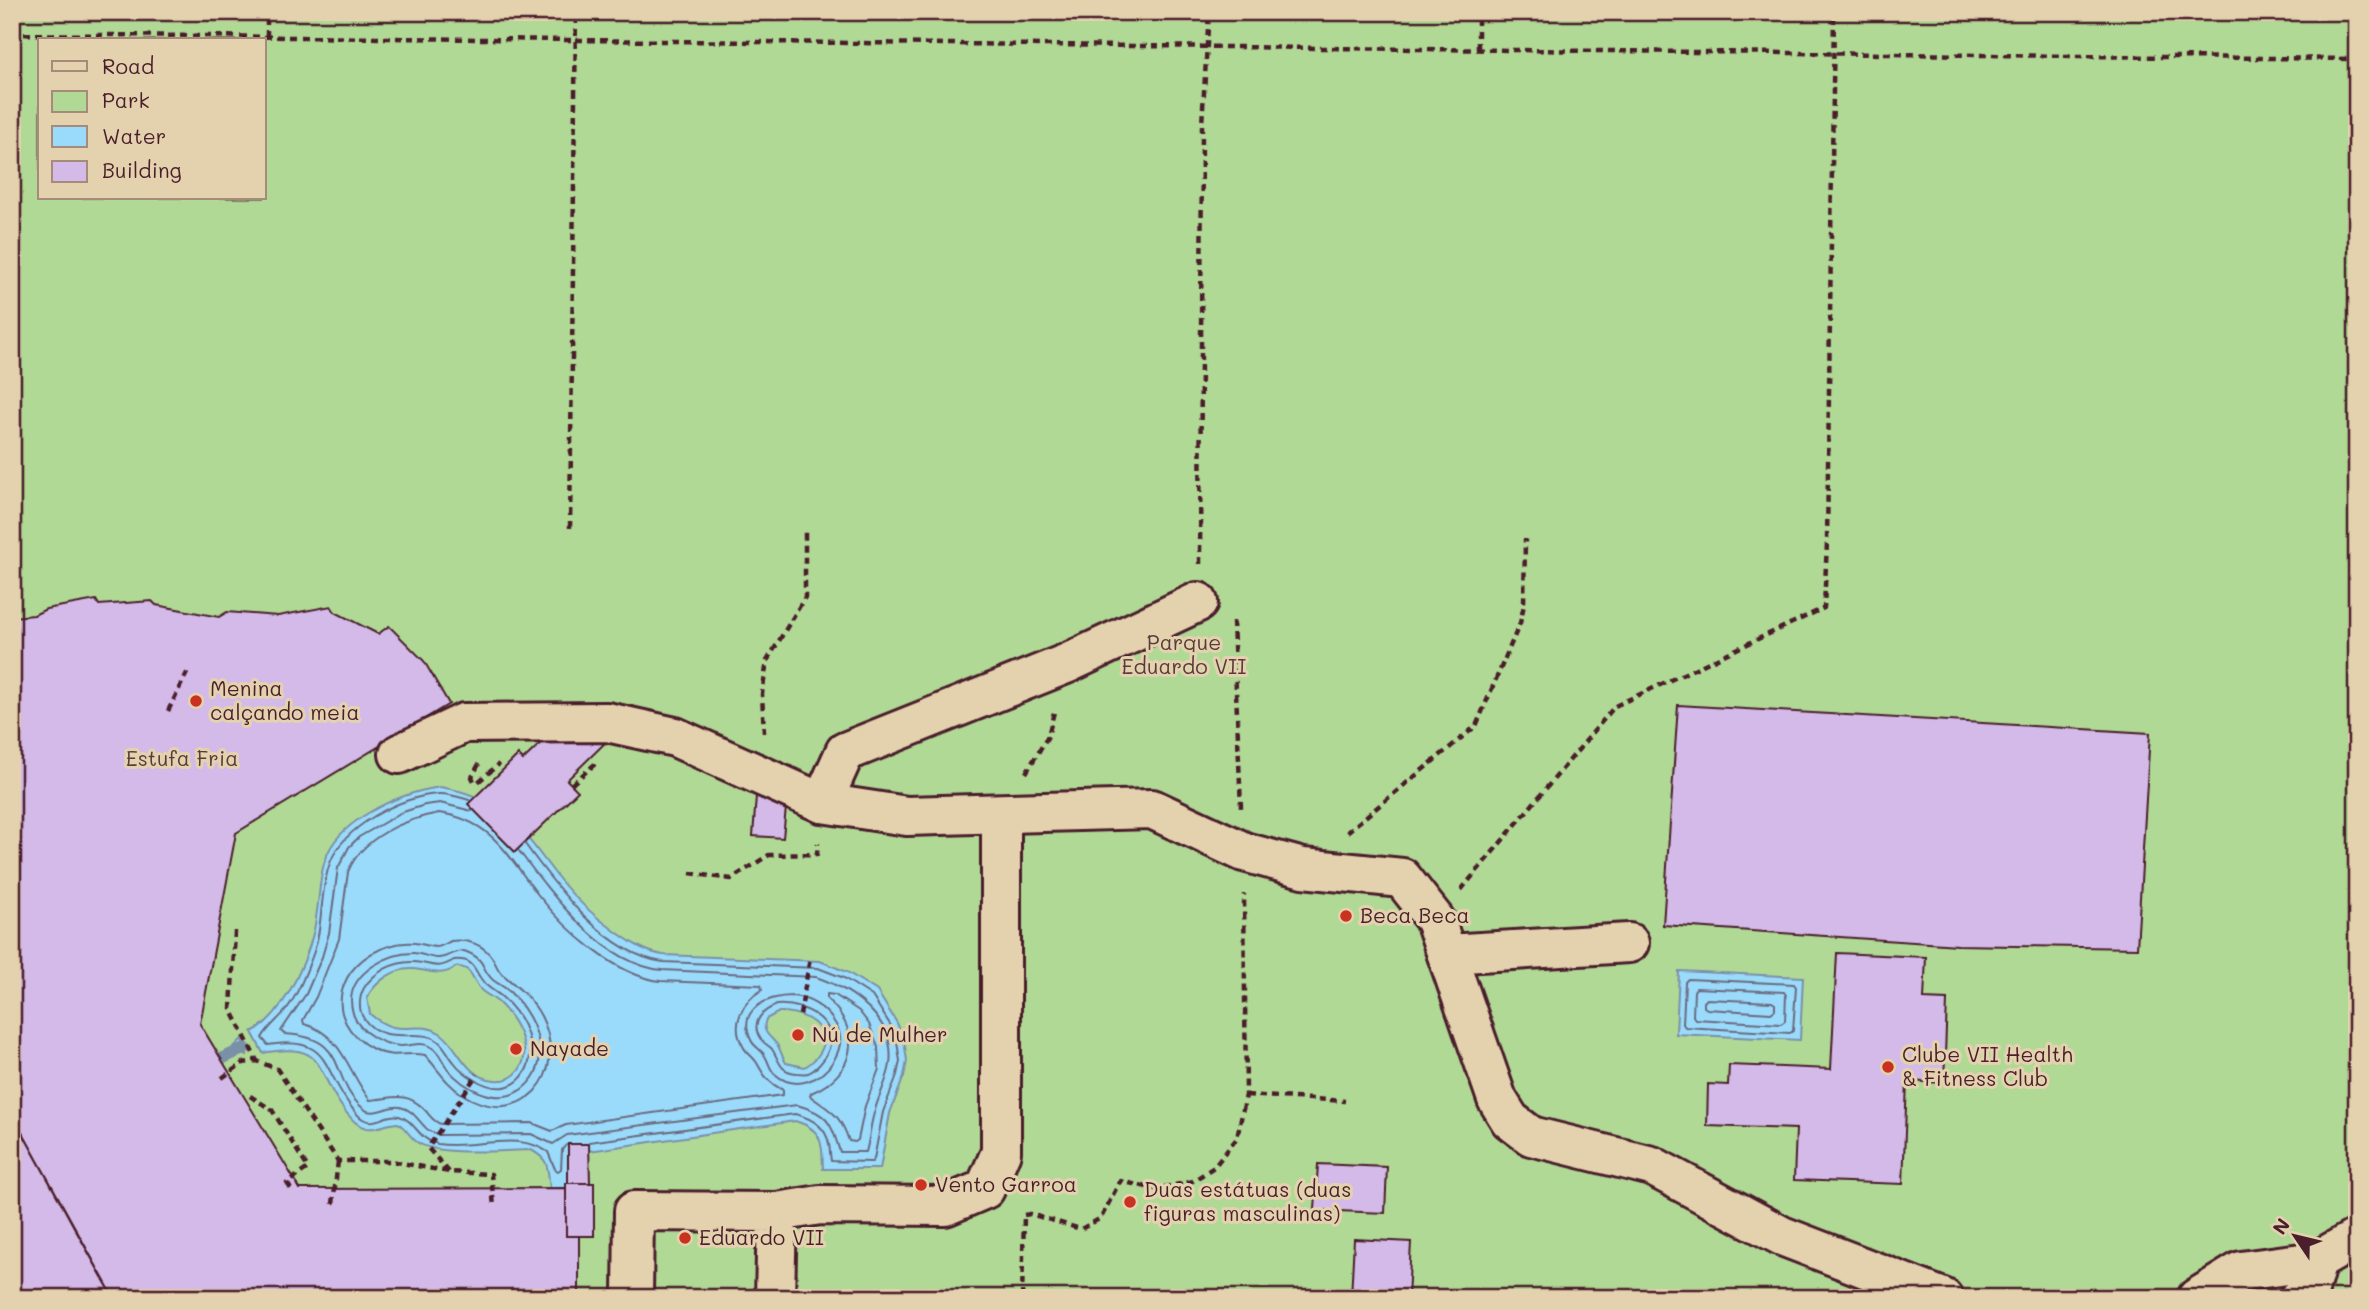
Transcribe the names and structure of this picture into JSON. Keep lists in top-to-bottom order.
{
  "parks": ["Parque Eduardo VII", "Estufa Fria"],
  "places": [
    "Menina calçando meia",
    "Beca Beca",
    "Nú de Mulher",
    "Nayade",
    "Clube VII Health & Fitness Club",
    "Vento Garroa",
    "Duas estátuas (duas figuras masculinas)",
    "Eduardo VII"
  ],
  "legend": [
    "Road",
    "Park",
    "Water",
    "Building"
  ],
  "north": "top left"
}
